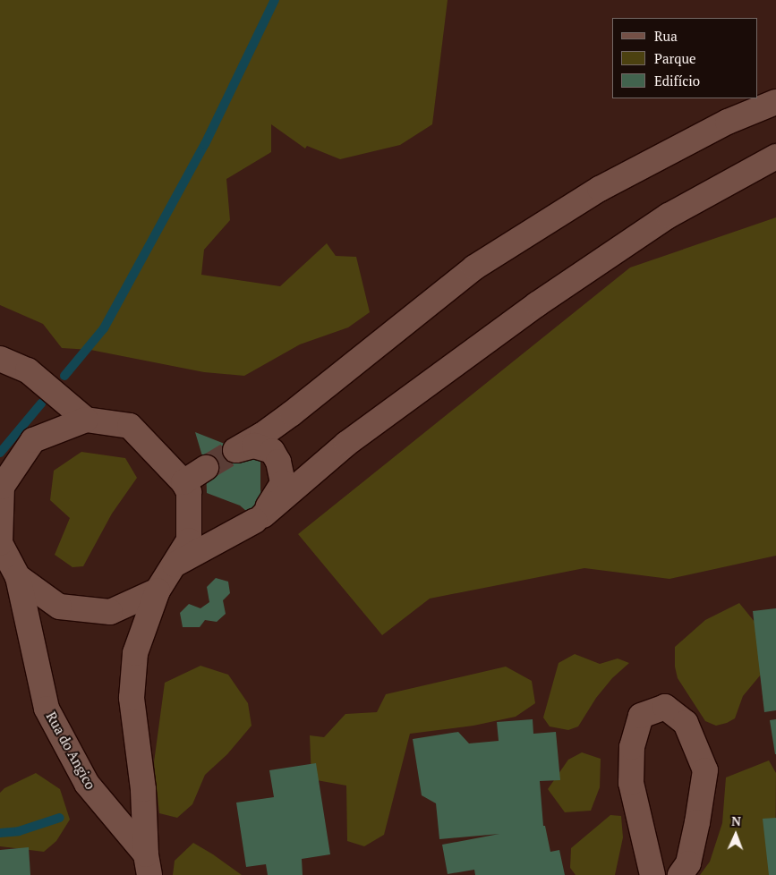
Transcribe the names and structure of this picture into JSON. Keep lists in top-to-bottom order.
{
  "streets": {
    "street": ["Rua do Angico"]
  },
  "legend": ["Rua", "Parque", "Edifício"],
  "north": "top"
}
